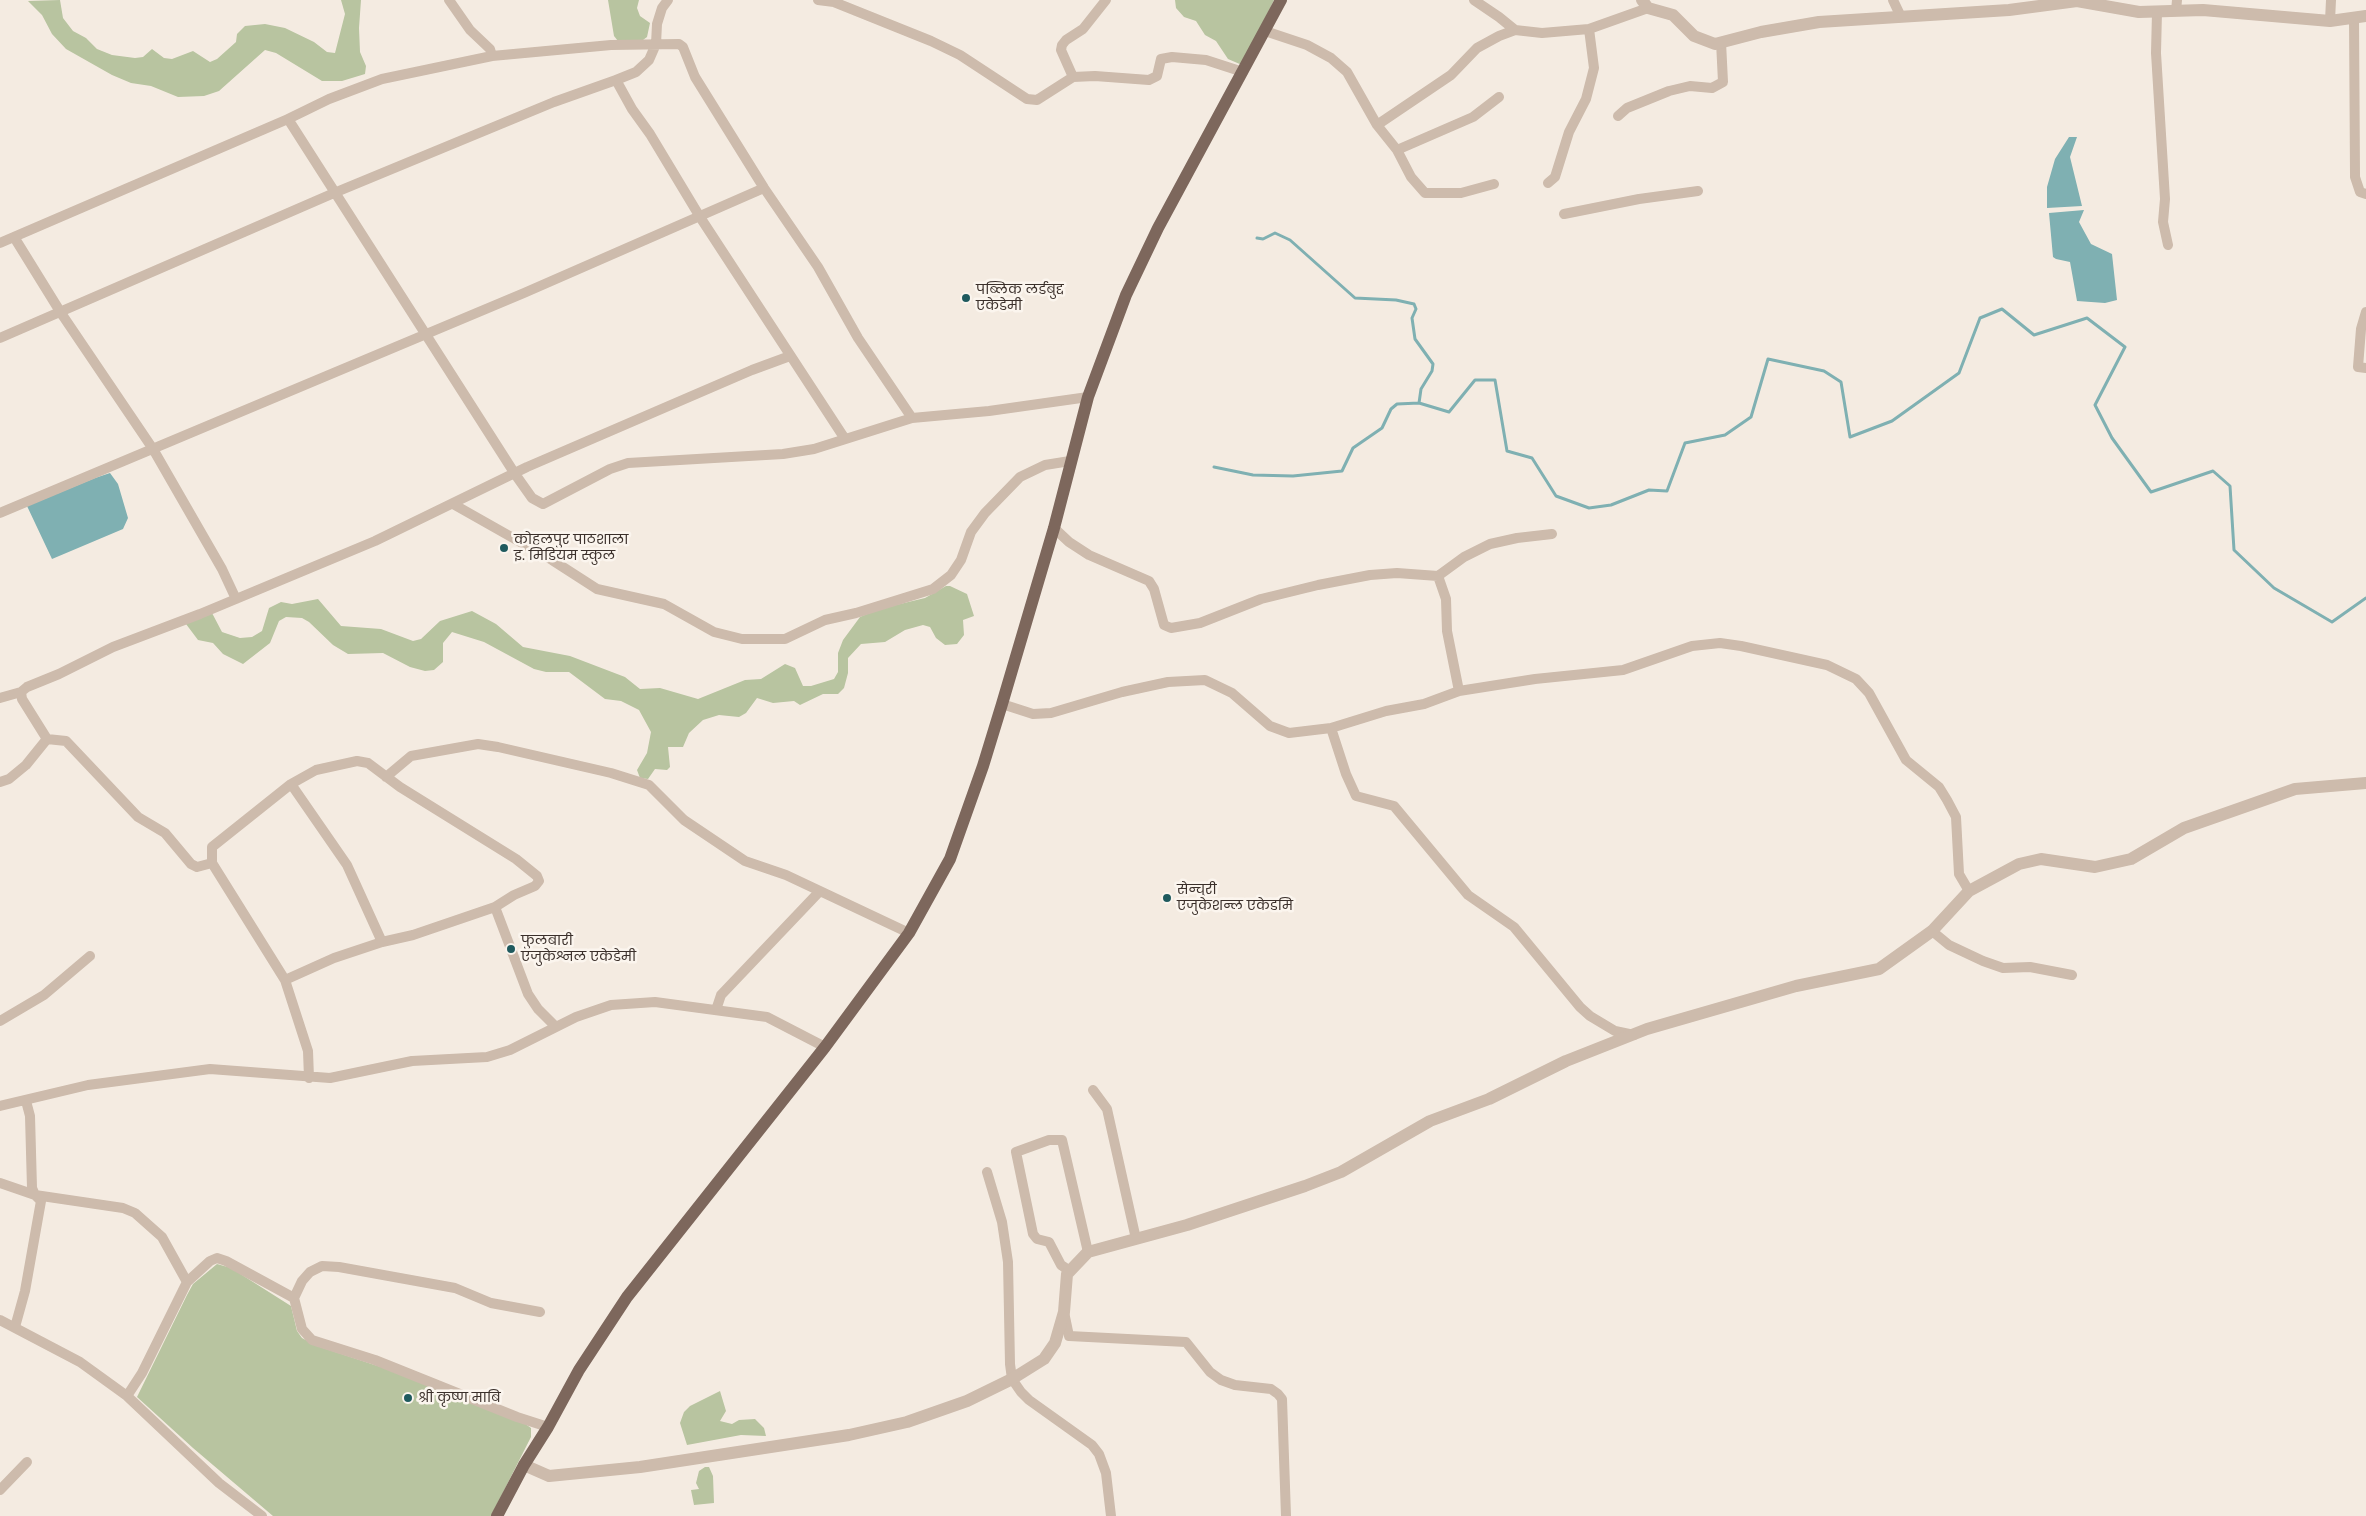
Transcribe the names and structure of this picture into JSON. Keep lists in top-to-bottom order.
{
  "places": [
    "पब्लिक लर्डबुद्द एकेडेमी",
    "कोहलपुर पाठशाला इ. मिडियम स्कुल",
    "सेन्चुरी एजुकेशन्ल एकेडमि",
    "फुलबारी एजुकेश्नल एकेडेमी",
    "श्री कृष्ण माबि"
  ]
}
